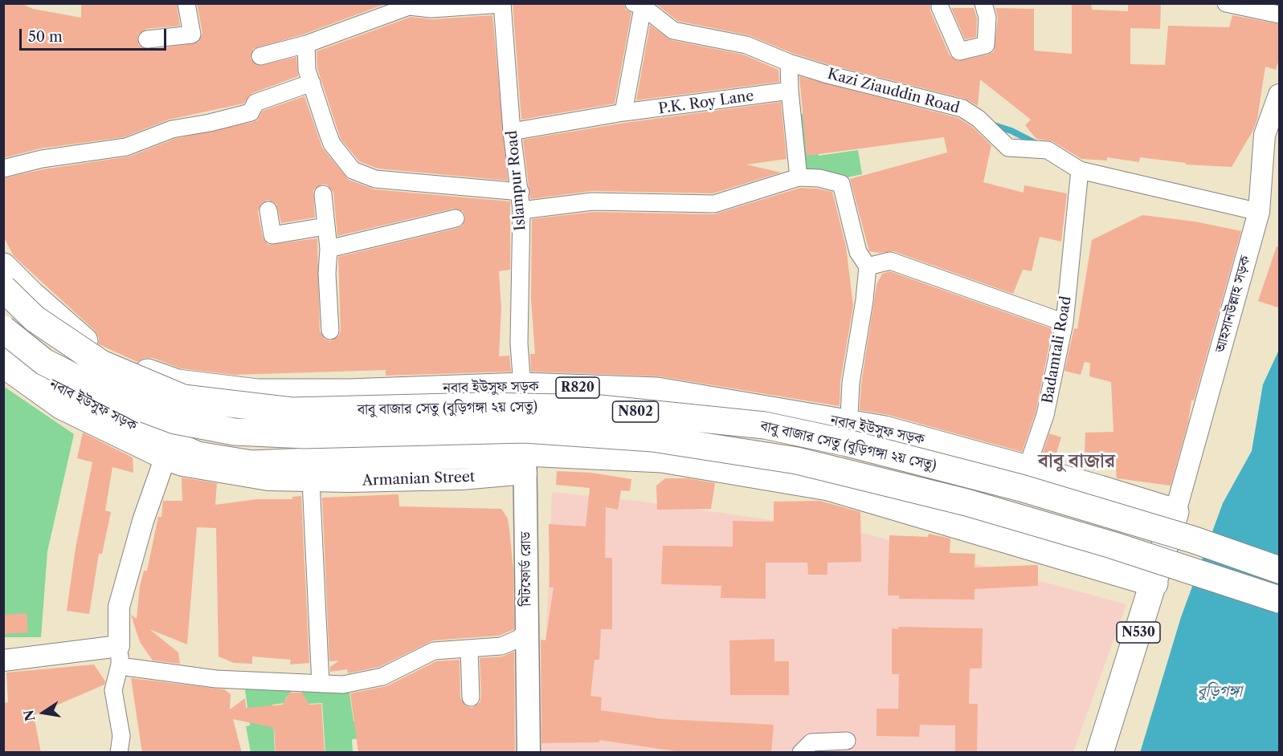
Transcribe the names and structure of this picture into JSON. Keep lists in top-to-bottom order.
{
  "streets": {
    "highway": [
      "নবাব ইউসুফ সড়ক",
      "R820",
      "বাবু বাজার সেতু (বুড়িগঙ্গা ২য় সেতু)",
      "N802",
      "N530"
    ],
    "main road": ["মিটফোর্ড রোড"],
    "street": [
      "Kazi Ziauddin Road",
      "P.K. Roy Lane",
      "Islampur Road",
      "আহসানউল্লাহ সড়ক",
      "Badamtali Road",
      "Armanian Street"
    ]
  },
  "crossings": [
    ["Kazi Ziauddin Road", "আহসানউল্লাহ সড়ক"],
    ["Kazi Ziauddin Road", "Badamtali Road"],
    ["P.K. Roy Lane", "Islampur Road"],
    ["Islampur Road", "নবাব ইউসুফ সড়ক"],
    ["Islampur Road", "মিটফোর্ড রোড"],
    ["আহসানউল্লাহ সড়ক", "নবাব ইউসুফ সড়ক"],
    ["আহসানউল্লাহ সড়ক", "N530"],
    ["Badamtali Road", "নবাব ইউসুফ সড়ক"],
    ["নবাব ইউসুফ সড়ক", "বাবু বাজার সেতু (বুড়িগঙ্গা ২য় সেতু)"],
    ["নবাব ইউসুফ সড়ক", "Armanian Street"],
    ["নবাব ইউসুফ সড়ক", "মিটফোর্ড রোড"],
    ["নবাব ইউসুফ সড়ক", "N530"],
    ["Armanian Street", "মিটফোর্ড রোড"]
  ],
  "districts": ["বাবু বাজার"],
  "water": ["বুড়িগঙ্গা"],
  "scale_bar": "50 m",
  "north": "left"
}
